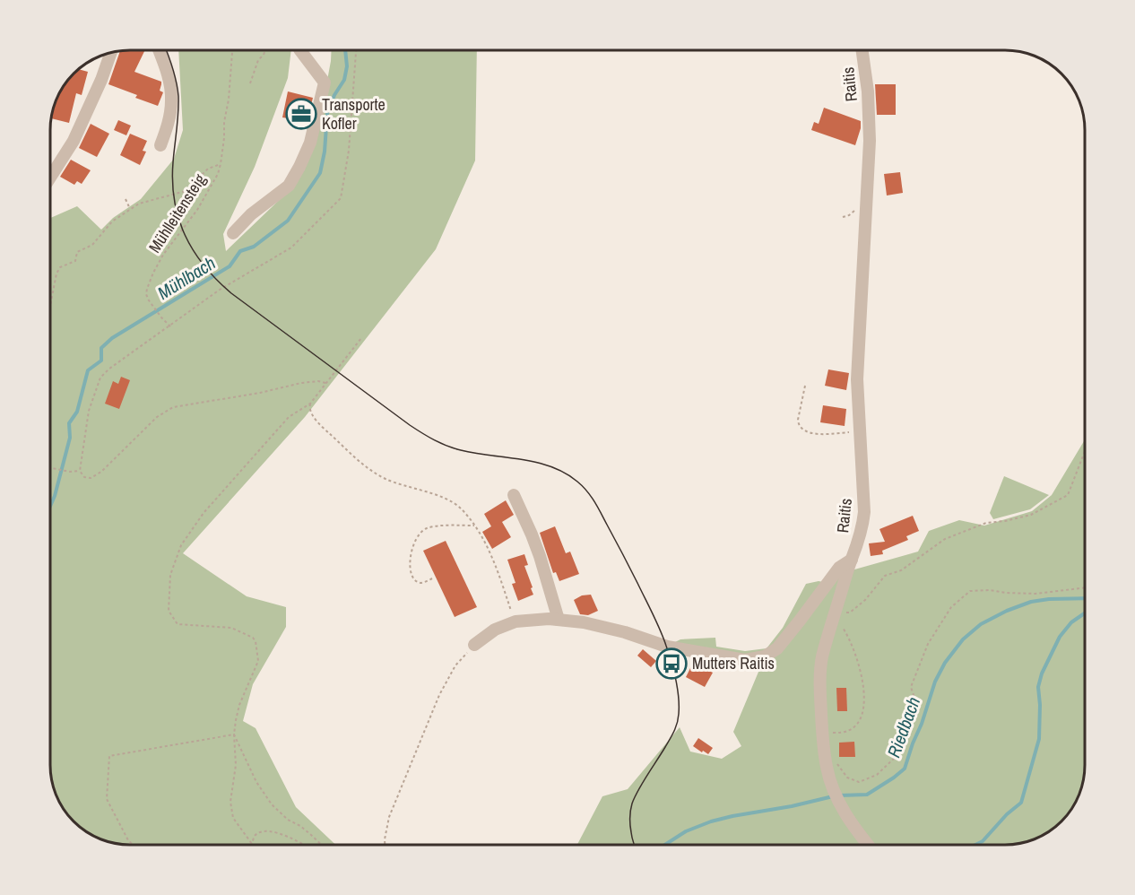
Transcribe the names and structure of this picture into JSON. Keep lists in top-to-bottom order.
{
  "streets": {
    "street": ["Raitis"],
    "path": ["Mühlleitensteig"]
  },
  "water": ["Mühlbach", "Riedbach"],
  "places": {
    "office": ["Transporte Kofler"],
    "bus stop": ["Mutters Raitis"]
  }
}
